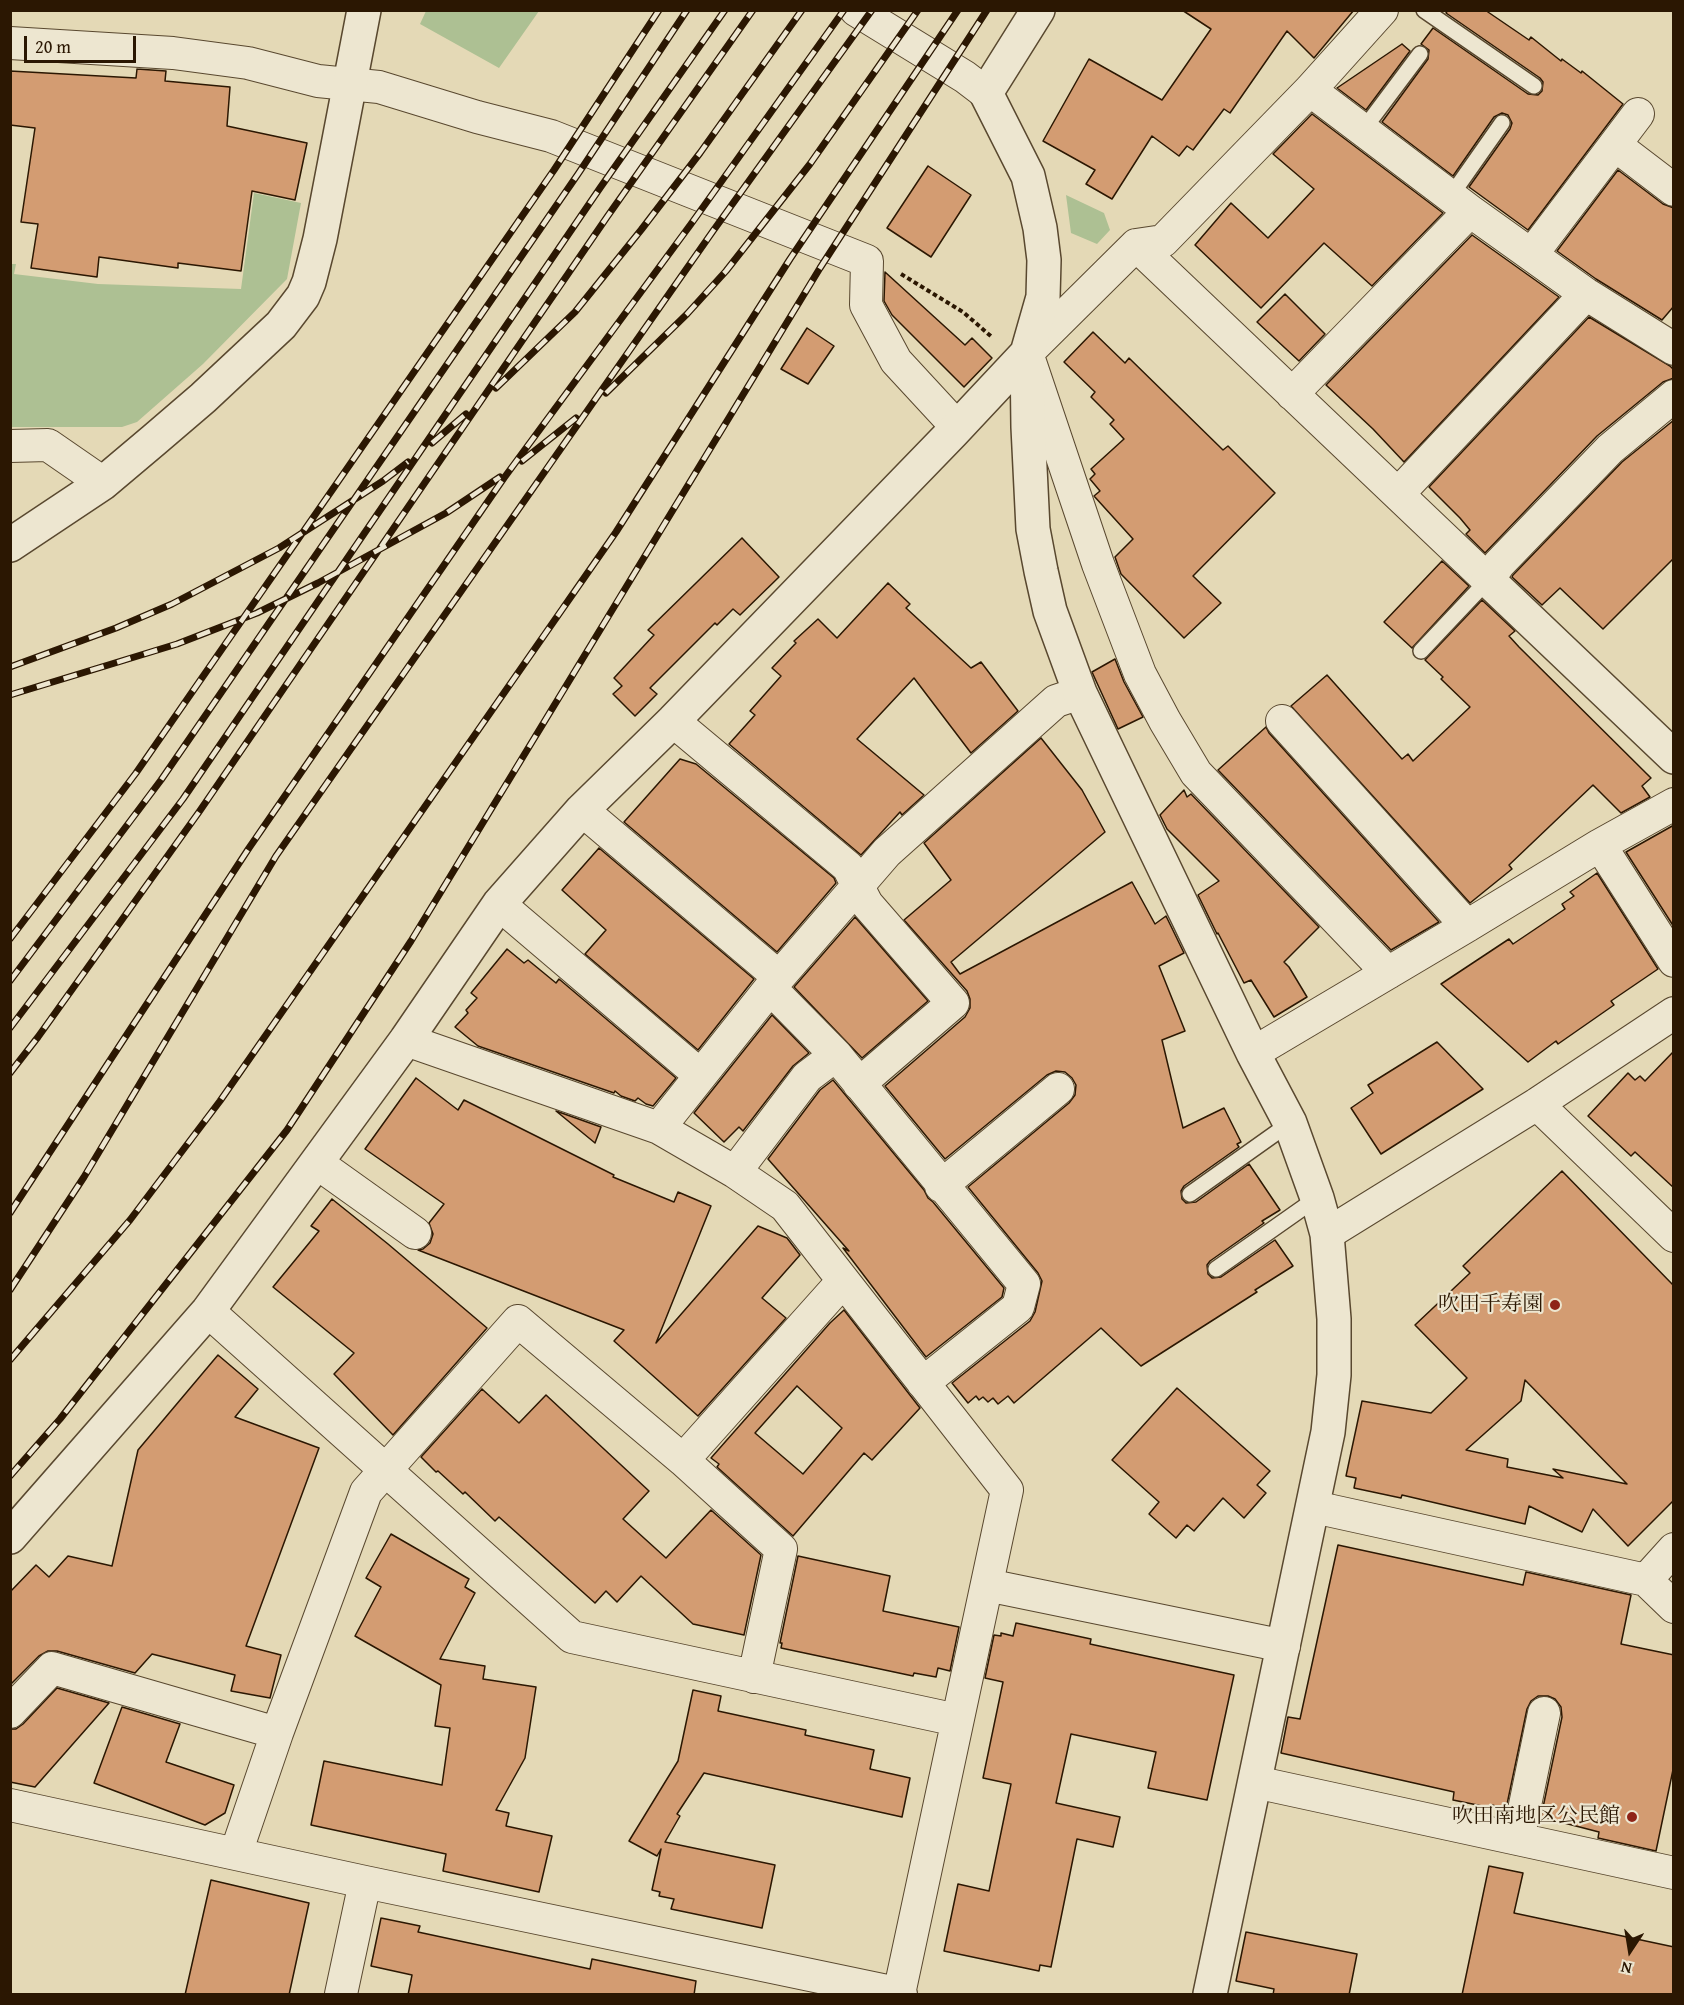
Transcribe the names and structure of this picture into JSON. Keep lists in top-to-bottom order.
{
  "places": ["吹田千寿園", "吹田南地区公民館"],
  "scale_bar": "20 m",
  "north": "bottom"
}
